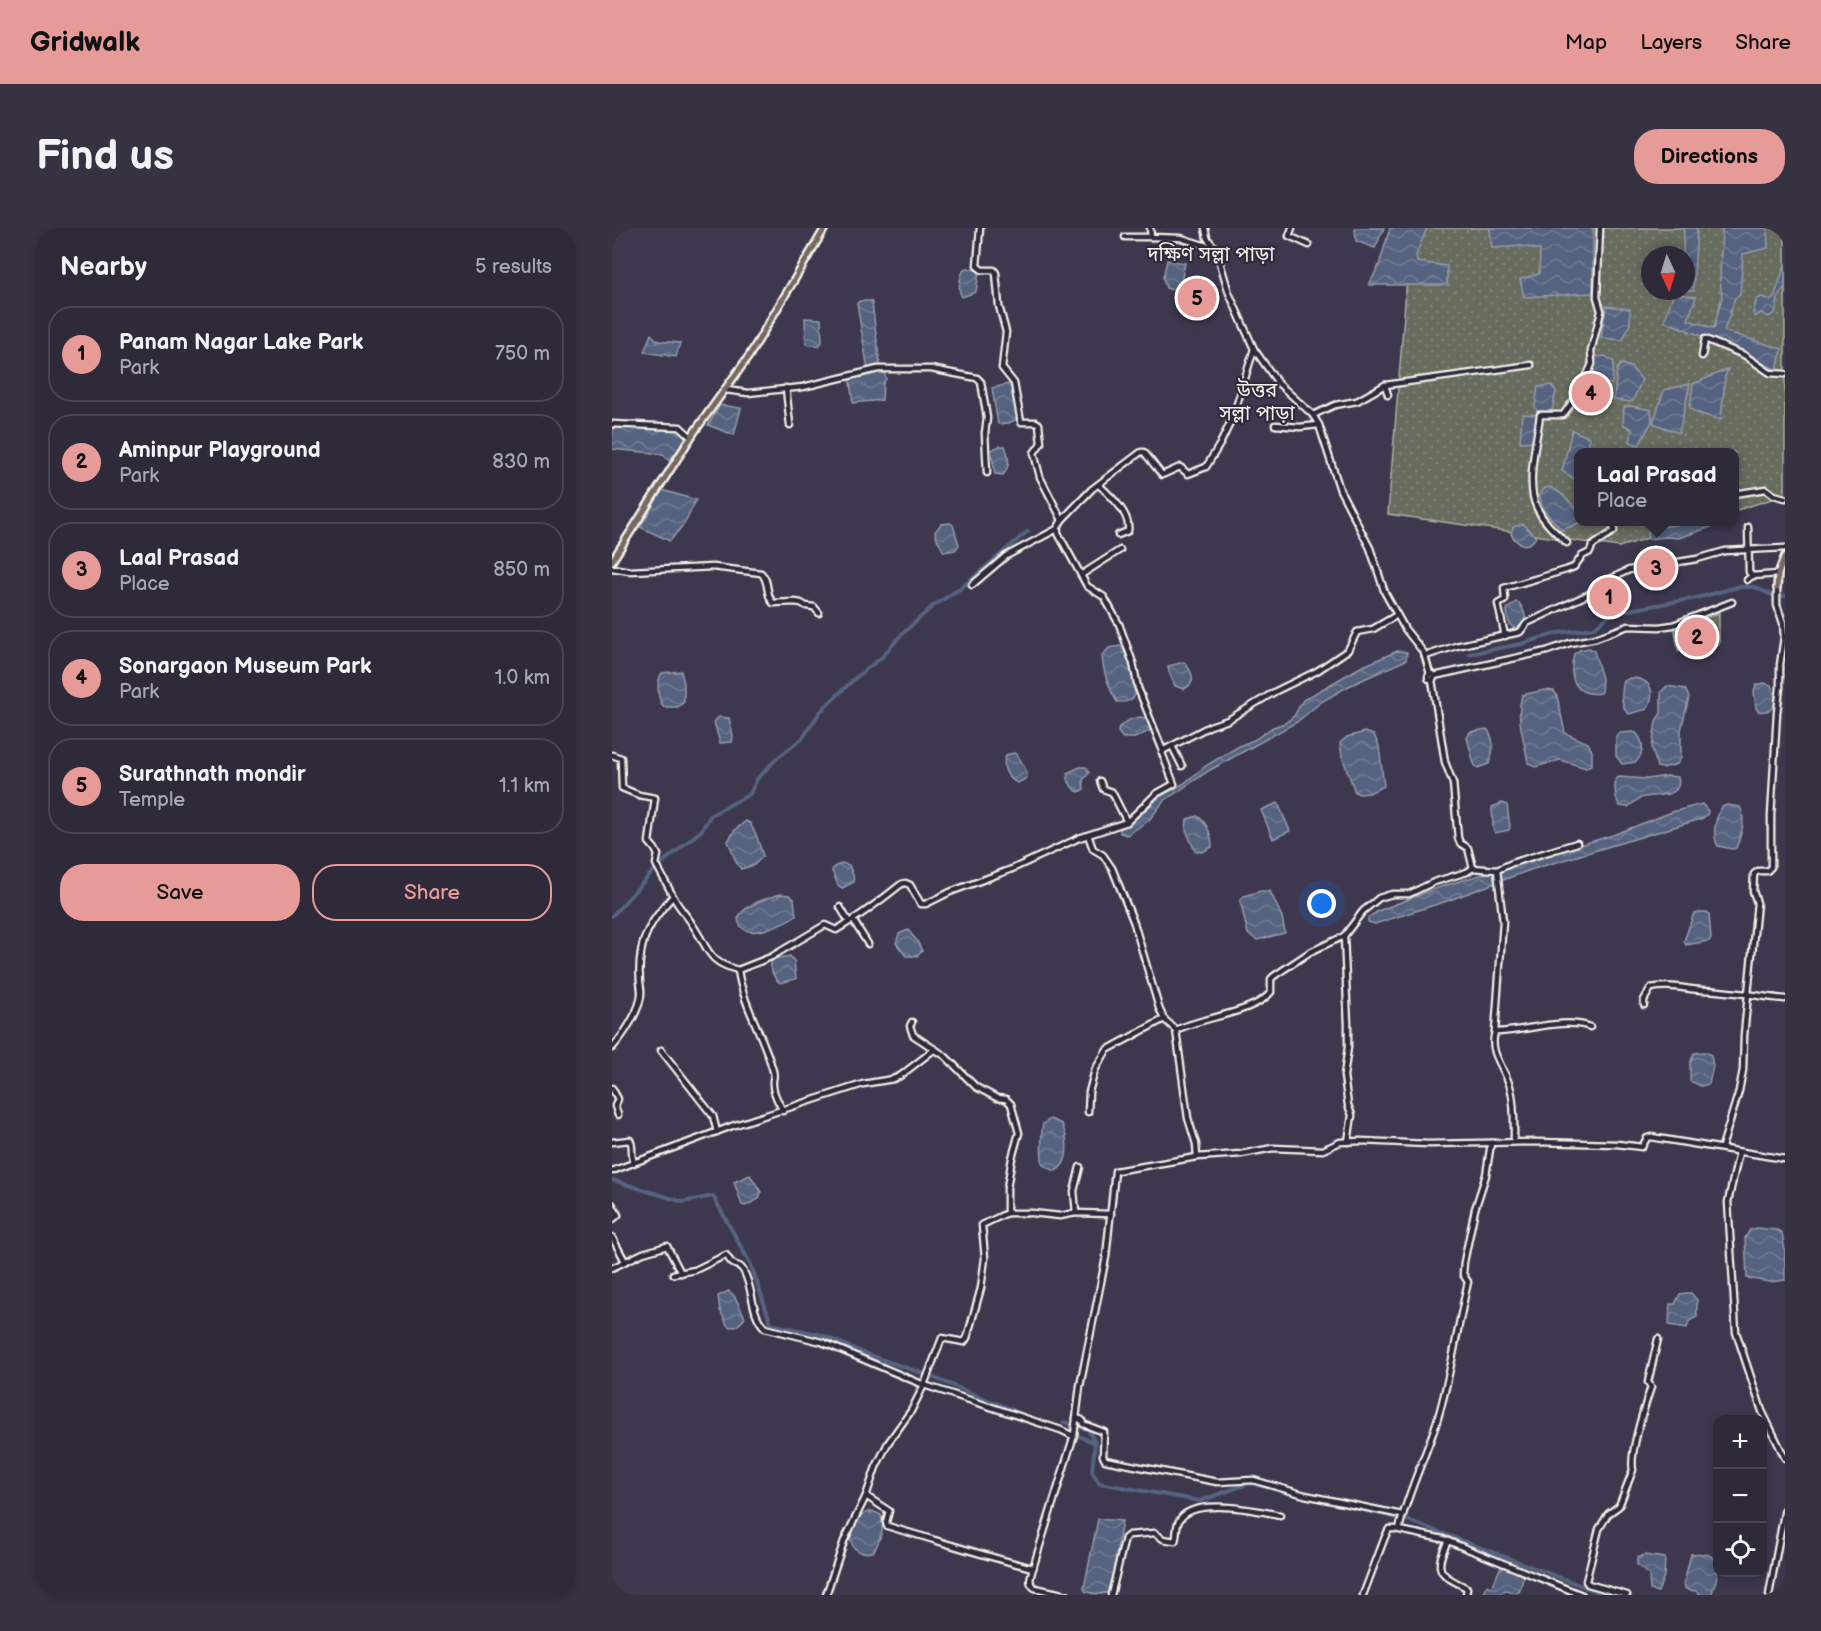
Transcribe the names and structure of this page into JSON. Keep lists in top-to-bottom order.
{
  "districts": ["দক্ষিণ সল্লা পাড়া", "উত্তর সল্লা পাড়া"],
  "north": "bottom",
  "page": {
    "header": "Gridwalk",
    "nav": ["Map", "Layers", "Share"],
    "buttons": [
      "Directions",
      ["Save", "Share"]
    ],
    "title": "Find us",
    "heading": ["Nearby", "5 results"],
    "pins": [
      "5",
      "4",
      "3",
      "1",
      "2"
    ],
    "list": [
      {
        "mark": "1",
        "name": "Panam Nagar Lake Park",
        "note": "Park",
        "value": "750 m"
      },
      {
        "mark": "2",
        "name": "Aminpur Playground",
        "note": "Park",
        "value": "830 m"
      },
      {
        "mark": "3",
        "name": "Laal Prasad",
        "note": "Place",
        "value": "850 m"
      },
      {
        "mark": "4",
        "name": "Sonargaon Museum Park",
        "note": "Park",
        "value": "1.0 km"
      },
      {
        "mark": "5",
        "name": "Surathnath mondir",
        "note": "Temple",
        "value": "1.1 km"
      }
    ],
    "popup": ["Laal Prasad", "Place"],
    "map_buttons": ["+", "−"]
  }
}
